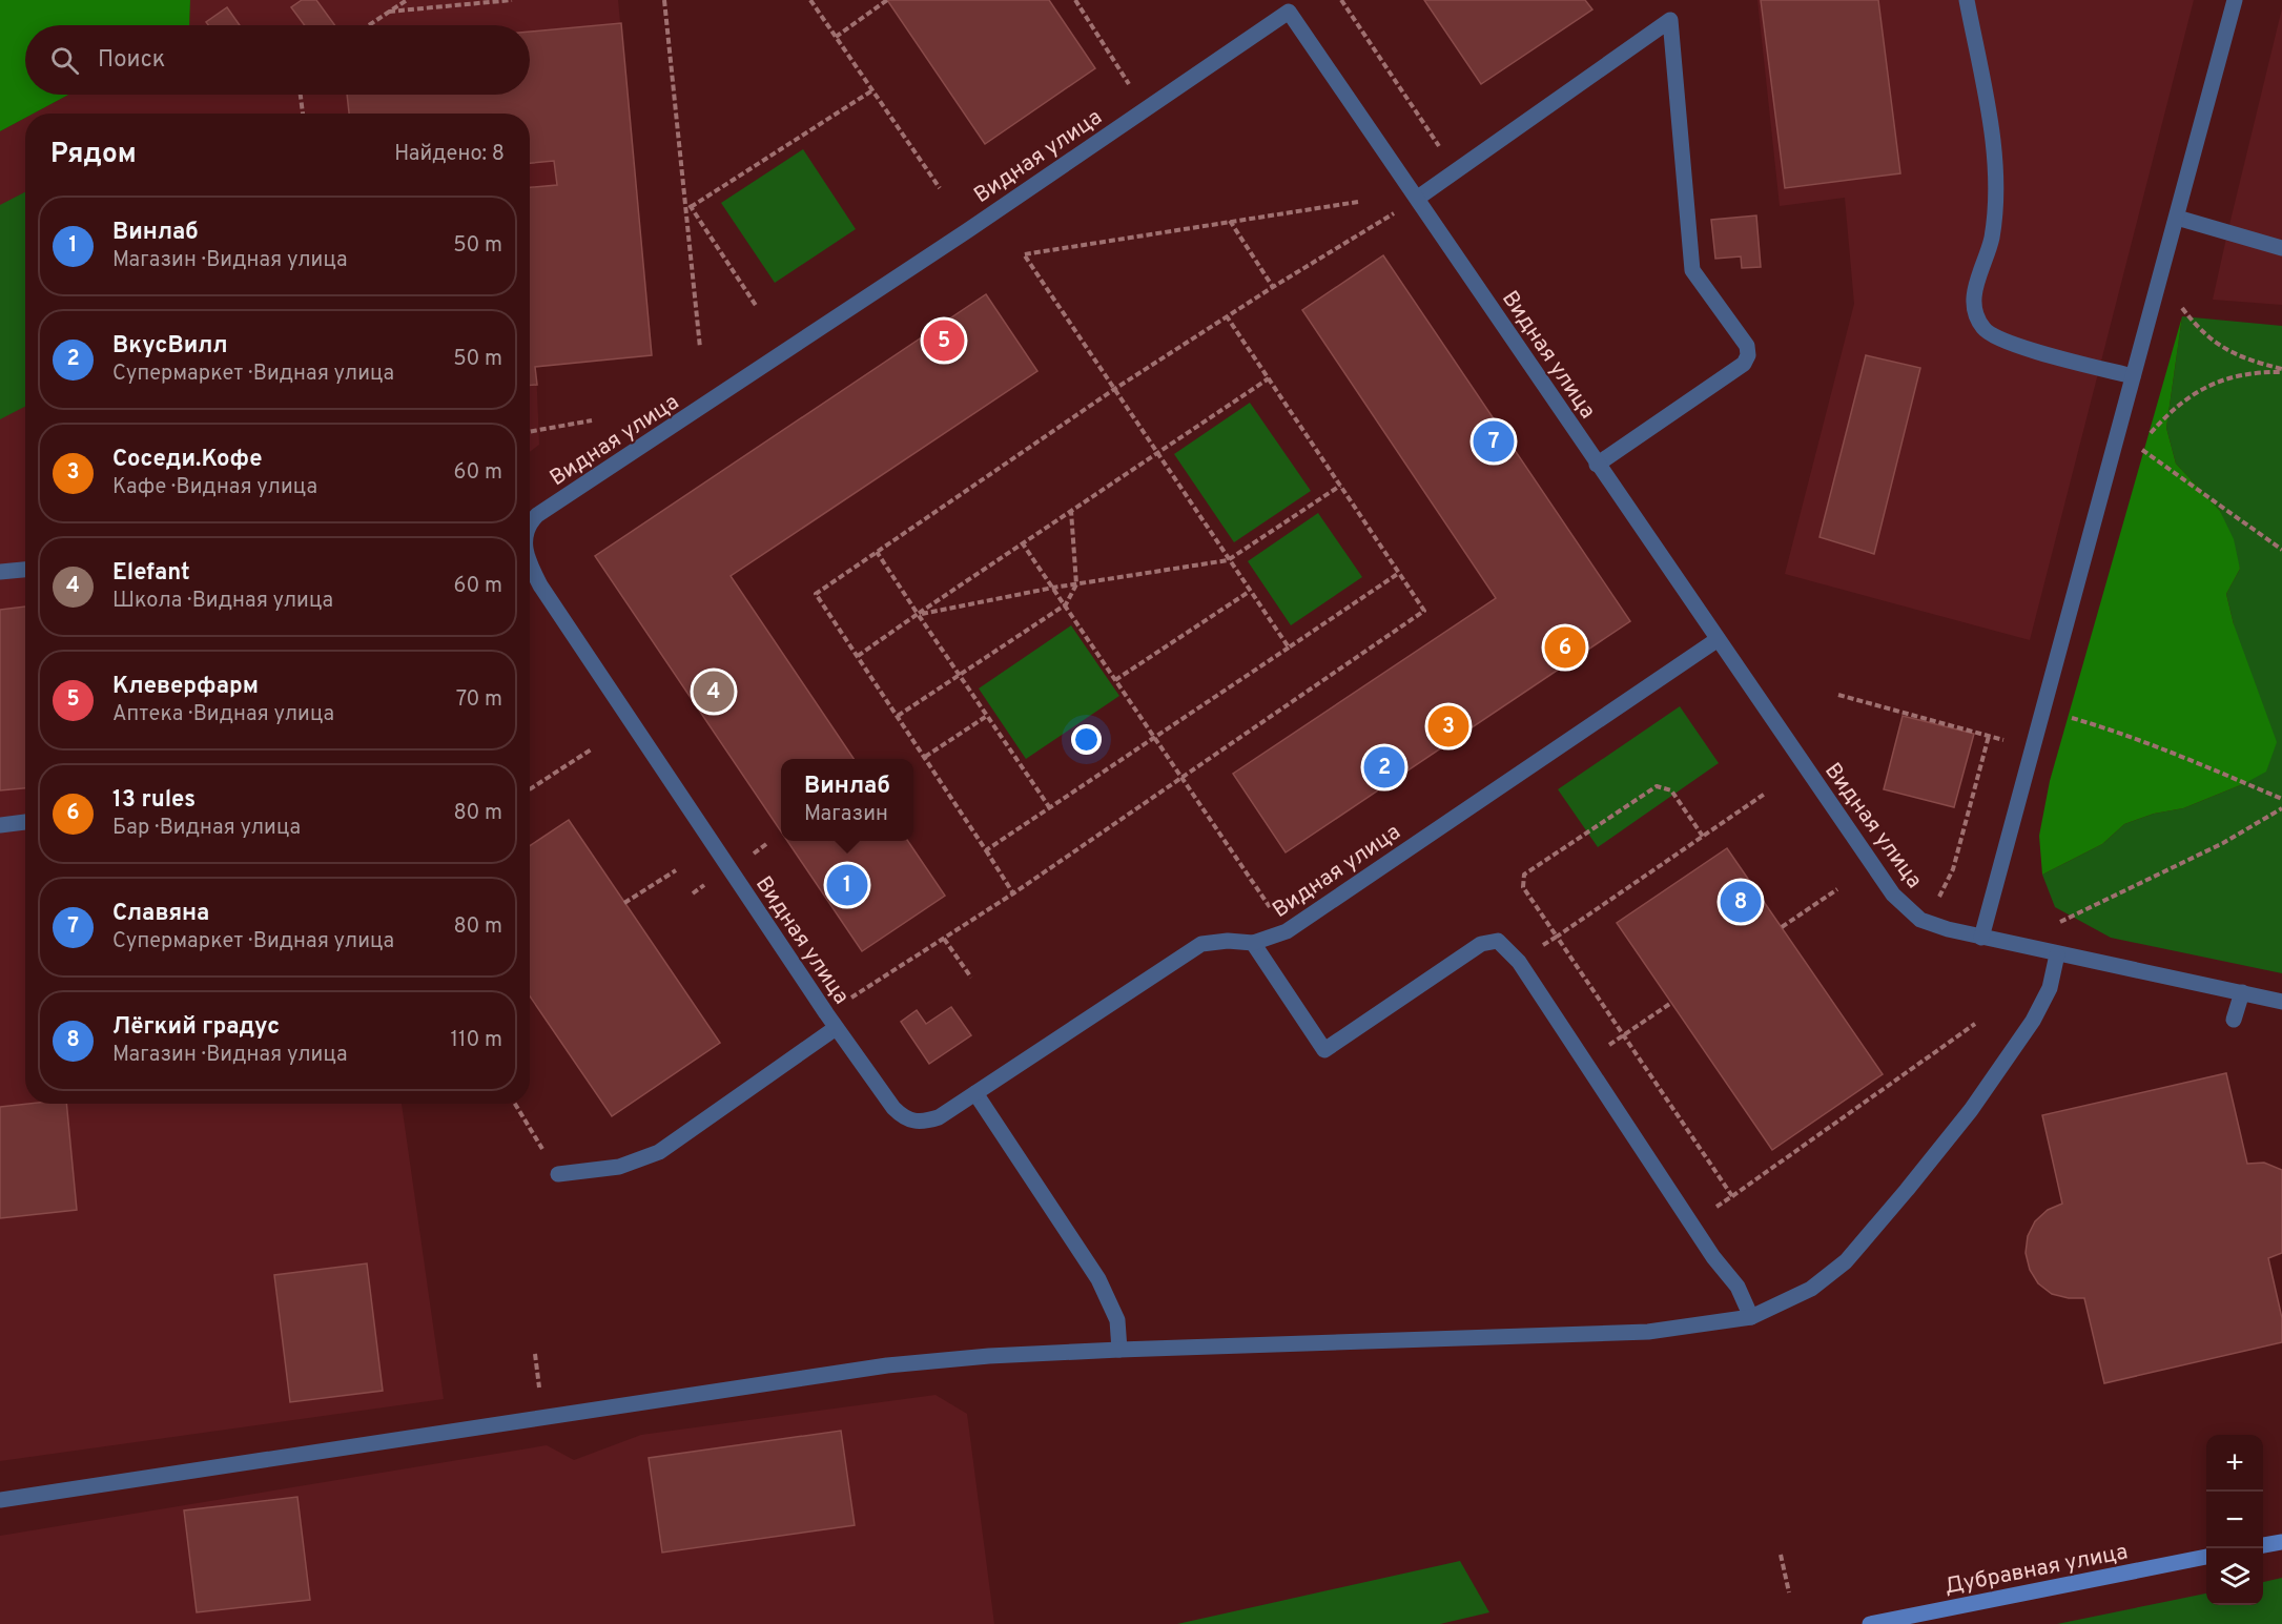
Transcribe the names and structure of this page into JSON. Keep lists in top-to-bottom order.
{
  "streets": {
    "main road": ["Дубравная улица"],
    "street": ["Видная улица"]
  },
  "page": {
    "search": "Поиск",
    "heading": ["Рядом", "Найдено: 8"],
    "list": [
      {
        "mark": "1",
        "name": "Винлаб",
        "note": "Магазин · Видная улица",
        "value": "50 m"
      },
      {
        "mark": "2",
        "name": "ВкусВилл",
        "note": "Супермаркет · Видная улица",
        "value": "50 m"
      },
      {
        "mark": "3",
        "name": "Соседи.Кофе",
        "note": "Кафе · Видная улица",
        "value": "60 m"
      },
      {
        "mark": "4",
        "name": "Elefant",
        "note": "Школа · Видная улица",
        "value": "60 m"
      },
      {
        "mark": "5",
        "name": "Клеверфарм",
        "note": "Аптека · Видная улица",
        "value": "70 m"
      },
      {
        "mark": "6",
        "name": "13 rules",
        "note": "Бар · Видная улица",
        "value": "80 m"
      },
      {
        "mark": "7",
        "name": "Славяна",
        "note": "Супермаркет · Видная улица",
        "value": "80 m"
      },
      {
        "mark": "8",
        "name": "Лёгкий градус",
        "note": "Магазин · Видная улица",
        "value": "110 m"
      }
    ],
    "pins": [
      "5",
      "7",
      "6",
      "4",
      "3",
      "2",
      "1",
      "8"
    ],
    "popup": ["Винлаб", "Магазин"],
    "map_buttons": ["+", "−"]
  }
}
